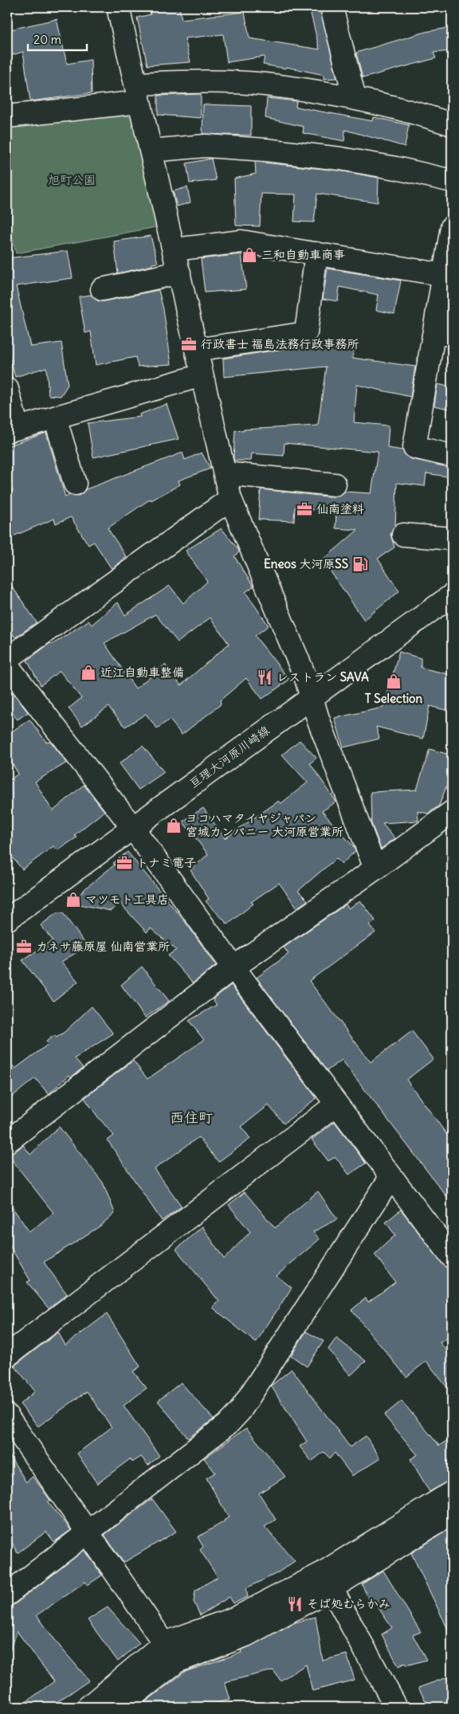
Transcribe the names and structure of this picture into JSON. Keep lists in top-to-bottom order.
{
  "streets": {
    "street": ["亘理大河原川崎線"]
  },
  "districts": ["西住町"],
  "parks": ["旭町公園"],
  "places": {
    "shop": [
      "三和自動車商事",
      "近江自動車整備",
      "T Selection",
      "ヨコハマタイヤジャパン 宮城カンパニー 大河原営業所",
      "マツモト工具店"
    ],
    "office": [
      "行政書士 福島法務行政事務所",
      "仙南塗料",
      "トナミ電子",
      "カネサ藤原屋 仙南営業所"
    ],
    "fuel station": ["Eneos 大河原SS"],
    "restaurant": ["レストラン SAVA", "そば処むらかみ"]
  },
  "scale_bar": "20 m"
}
